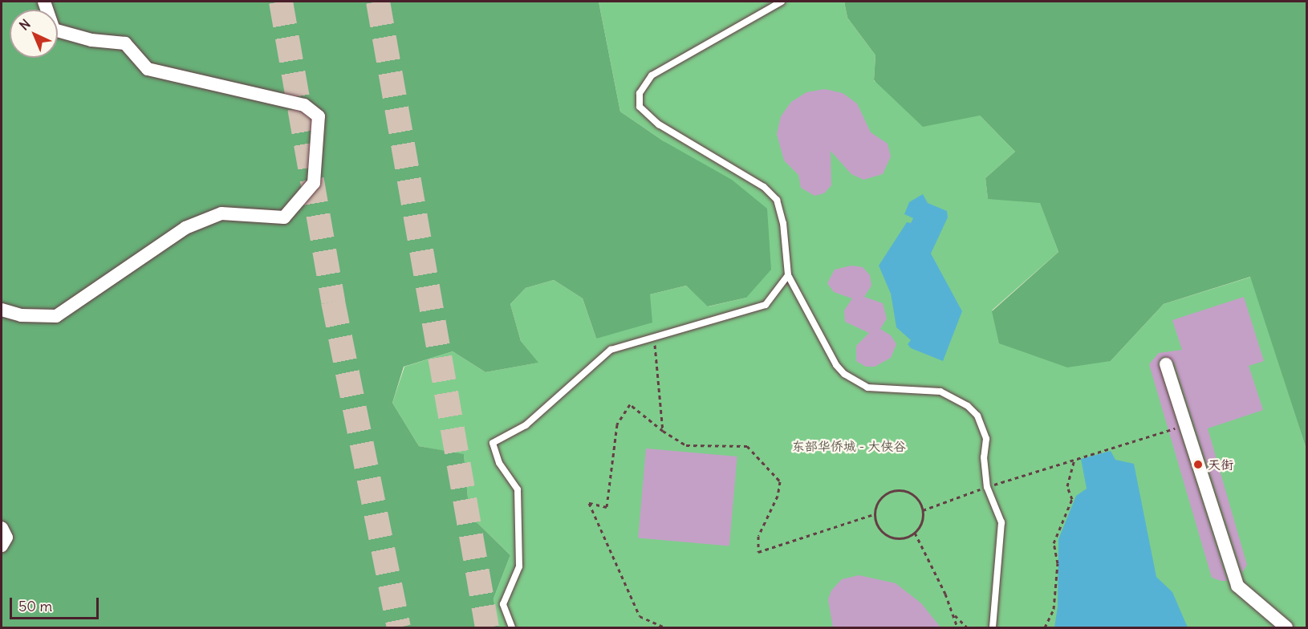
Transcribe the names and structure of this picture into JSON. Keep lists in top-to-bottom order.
{
  "parks": ["东部华侨城 - 大侠谷"],
  "places": ["天街"],
  "scale_bar": "50 m",
  "north": "top left"
}
